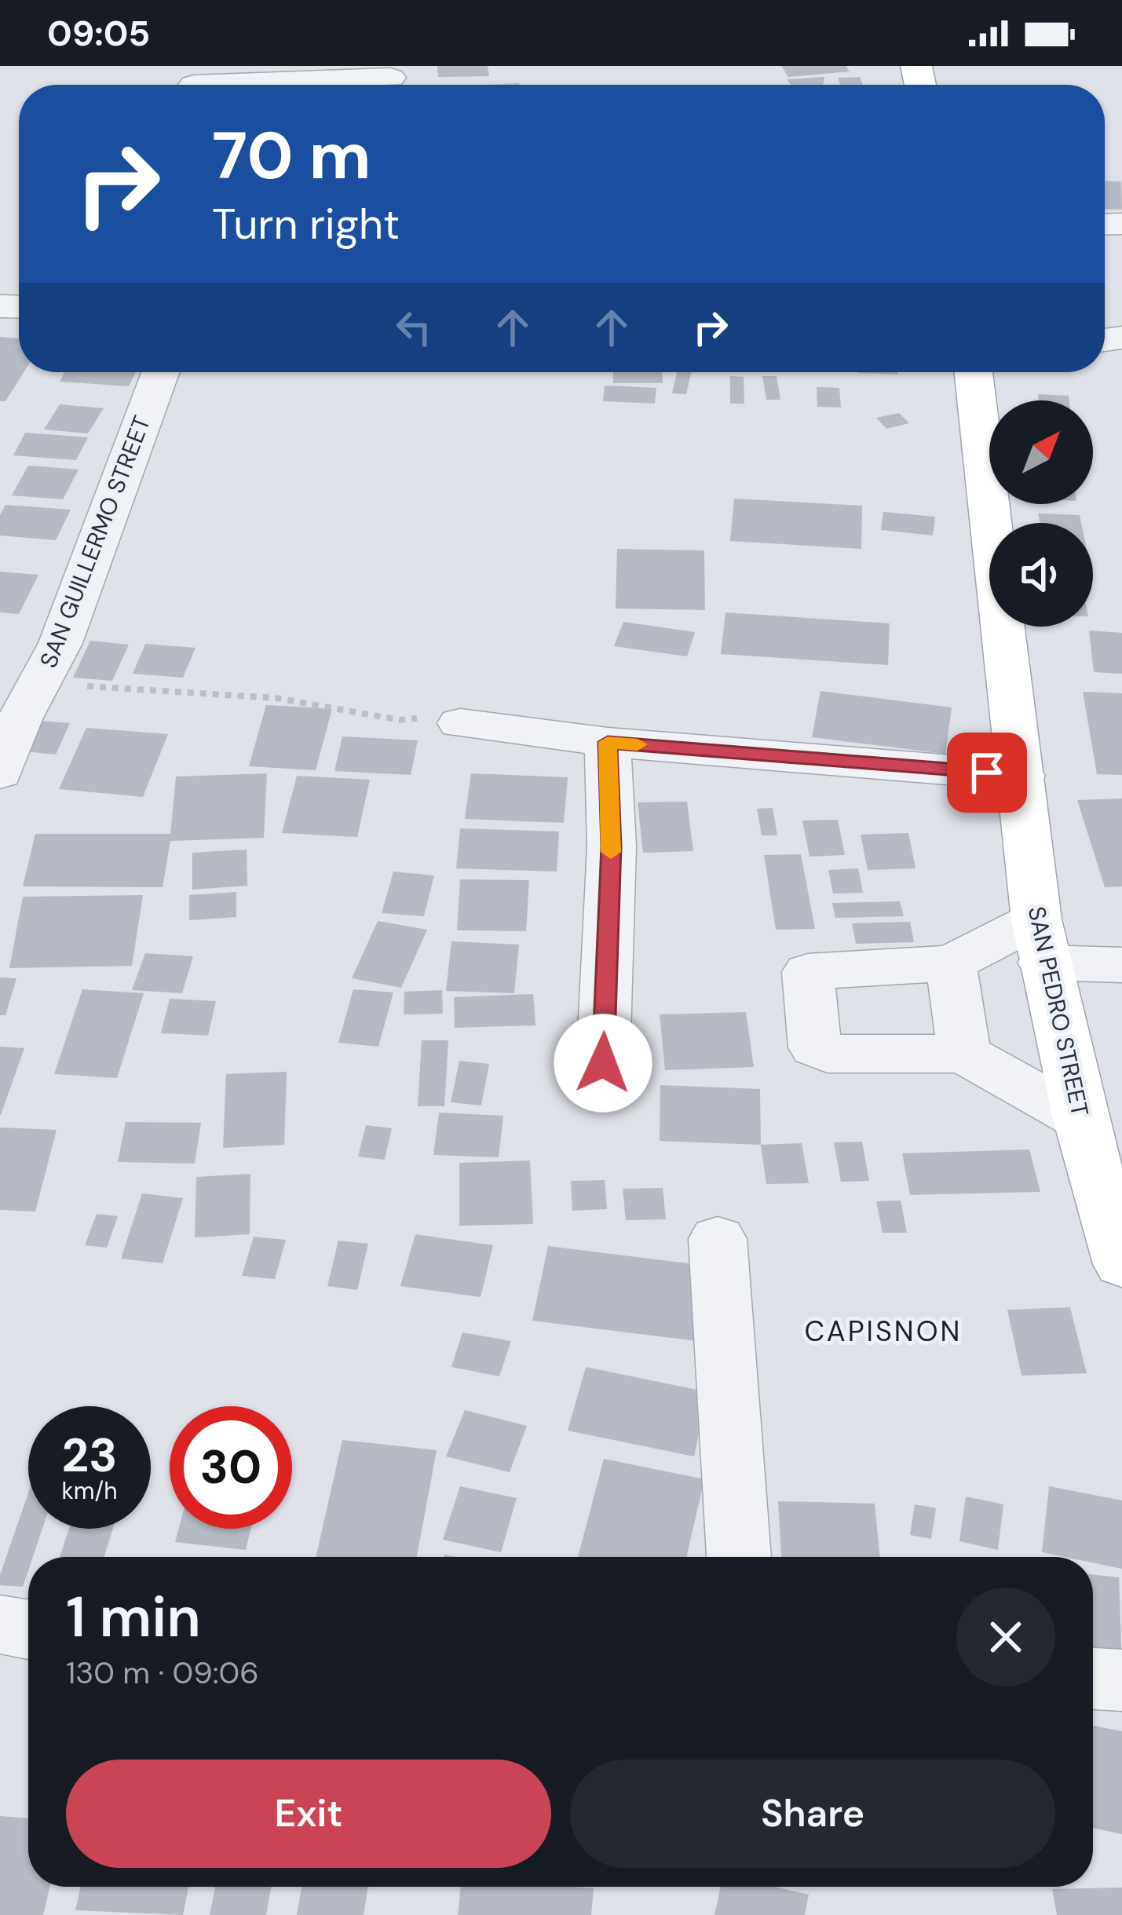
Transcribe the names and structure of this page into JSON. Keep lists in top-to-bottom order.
{
  "streets": {
    "main road": ["SAN PEDRO STREET"],
    "street": ["SAN GUILLERMO STREET"]
  },
  "districts": ["CAPISNON"],
  "north": "top right",
  "page": {
    "status": "09:05",
    "turn": ["70 m", "Turn right"],
    "speed": "23 km/h",
    "limit": "30",
    "heading": ["1 min", "130 m · 09:06"],
    "buttons": ["Exit", "Share"]
  }
}
